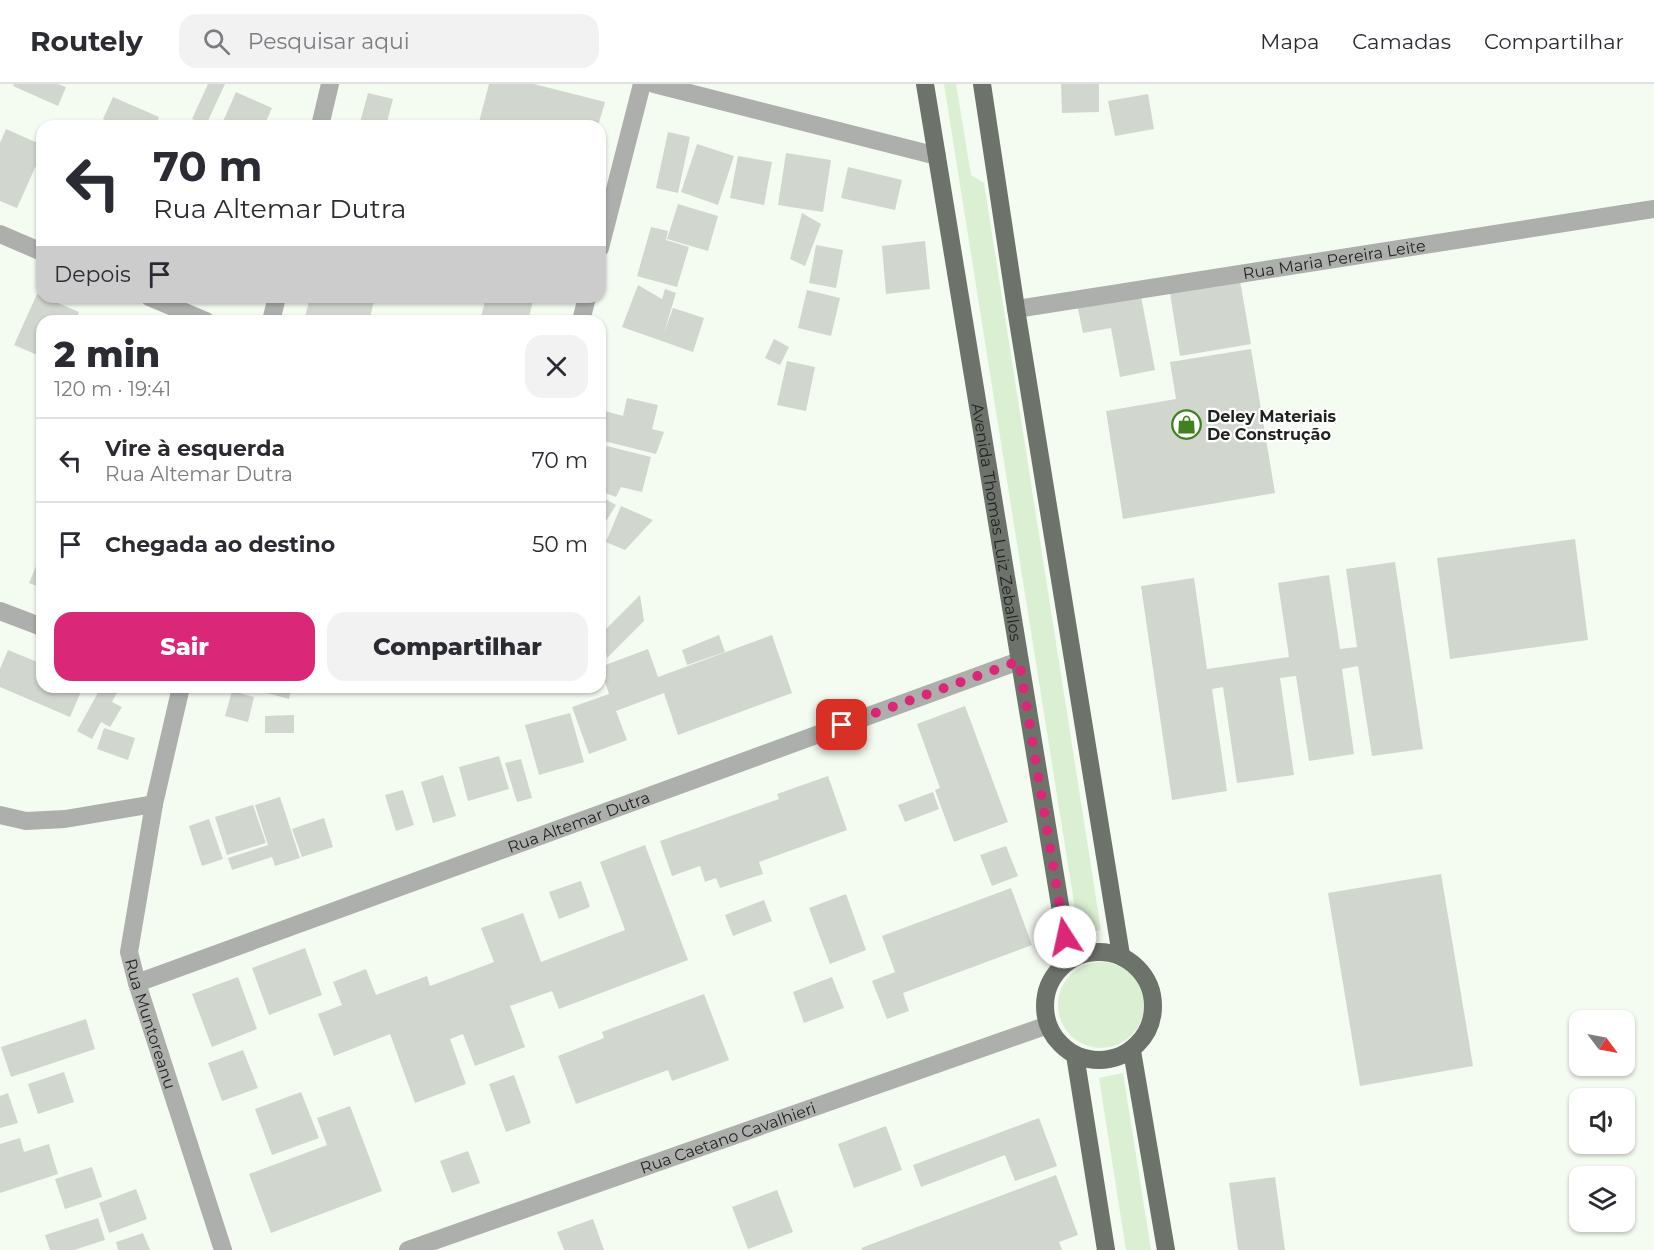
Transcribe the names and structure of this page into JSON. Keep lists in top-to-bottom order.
{
  "streets": {
    "main road": ["Avenida Thomas Luiz Zeballos"],
    "street": [
      "Rua Maria Pereira Leite",
      "Rua Altemar Dutra",
      "Rua Muntoreanu",
      "Rua Caetano Cavalhieri"
    ]
  },
  "crossings": [
    ["Avenida Thomas Luiz Zeballos", "Rua Altemar Dutra"],
    ["Avenida Thomas Luiz Zeballos", "Rua Caetano Cavalhieri"],
    ["Rua Altemar Dutra", "Rua Muntoreanu"]
  ],
  "places": {
    "shop": ["Deley Materiais De Construção"]
  },
  "north": "bottom right",
  "page": {
    "header": "Routely",
    "search": "Pesquisar aqui",
    "nav": ["Mapa", "Camadas", "Compartilhar"],
    "turn": ["70 m", "Rua Altemar Dutra"],
    "then": "Depois",
    "heading": ["2 min", "120 m · 19:41"],
    "list": [
      {
        "name": "Vire à esquerda",
        "note": "Rua Altemar Dutra",
        "value": "70 m"
      },
      {
        "name": "Chegada ao destino",
        "value": "50 m"
      }
    ],
    "buttons": ["Sair", "Compartilhar"]
  }
}
